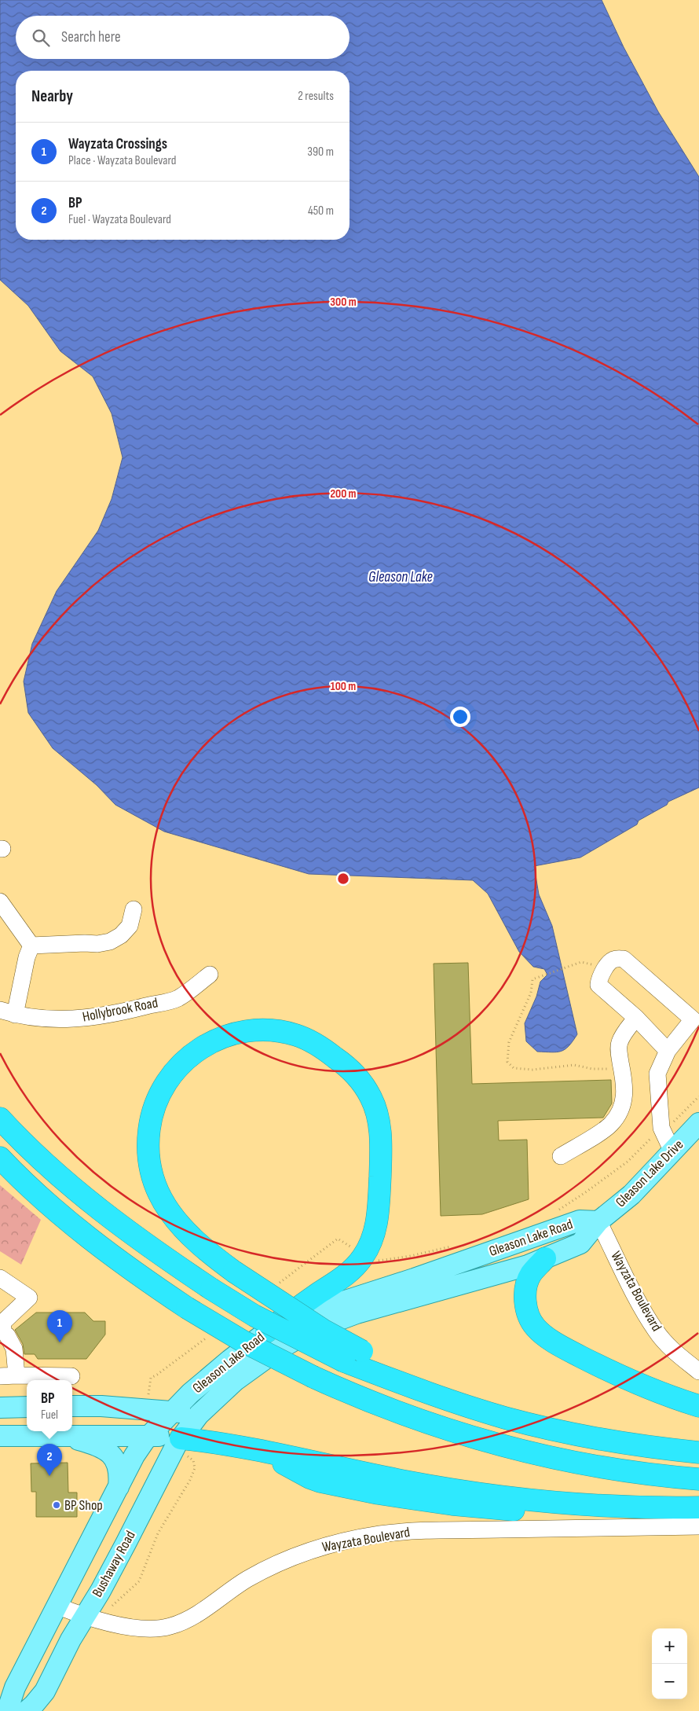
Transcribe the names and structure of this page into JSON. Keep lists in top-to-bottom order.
{
  "streets": {
    "main road": ["Gleason Lake Drive", "Gleason Lake Road", "Bushaway Road"],
    "street": ["Hollybrook Road", "Wayzata Boulevard"]
  },
  "crossings": [
    ["Gleason Lake Drive", "Gleason Lake Road"],
    ["Gleason Lake Drive", "Wayzata Boulevard"],
    ["Gleason Lake Road", "Wayzata Boulevard"],
    ["Gleason Lake Road", "Bushaway Road"],
    ["Wayzata Boulevard", "Bushaway Road"]
  ],
  "water": ["Gleason Lake"],
  "places": ["BP Shop"],
  "page": {
    "search": "Search here",
    "heading": ["Nearby", "2 results"],
    "list": [
      {
        "mark": "1",
        "name": "Wayzata Crossings",
        "note": "Place · Wayzata Boulevard",
        "value": "390 m"
      },
      {
        "mark": "2",
        "name": "BP",
        "note": "Fuel · Wayzata Boulevard",
        "value": "450 m"
      }
    ],
    "pins": ["1", "2"],
    "popup": ["BP", "Fuel"],
    "map_buttons": ["+", "−"]
  },
  "rings": ["300 m", "200 m", "100 m"]
}
